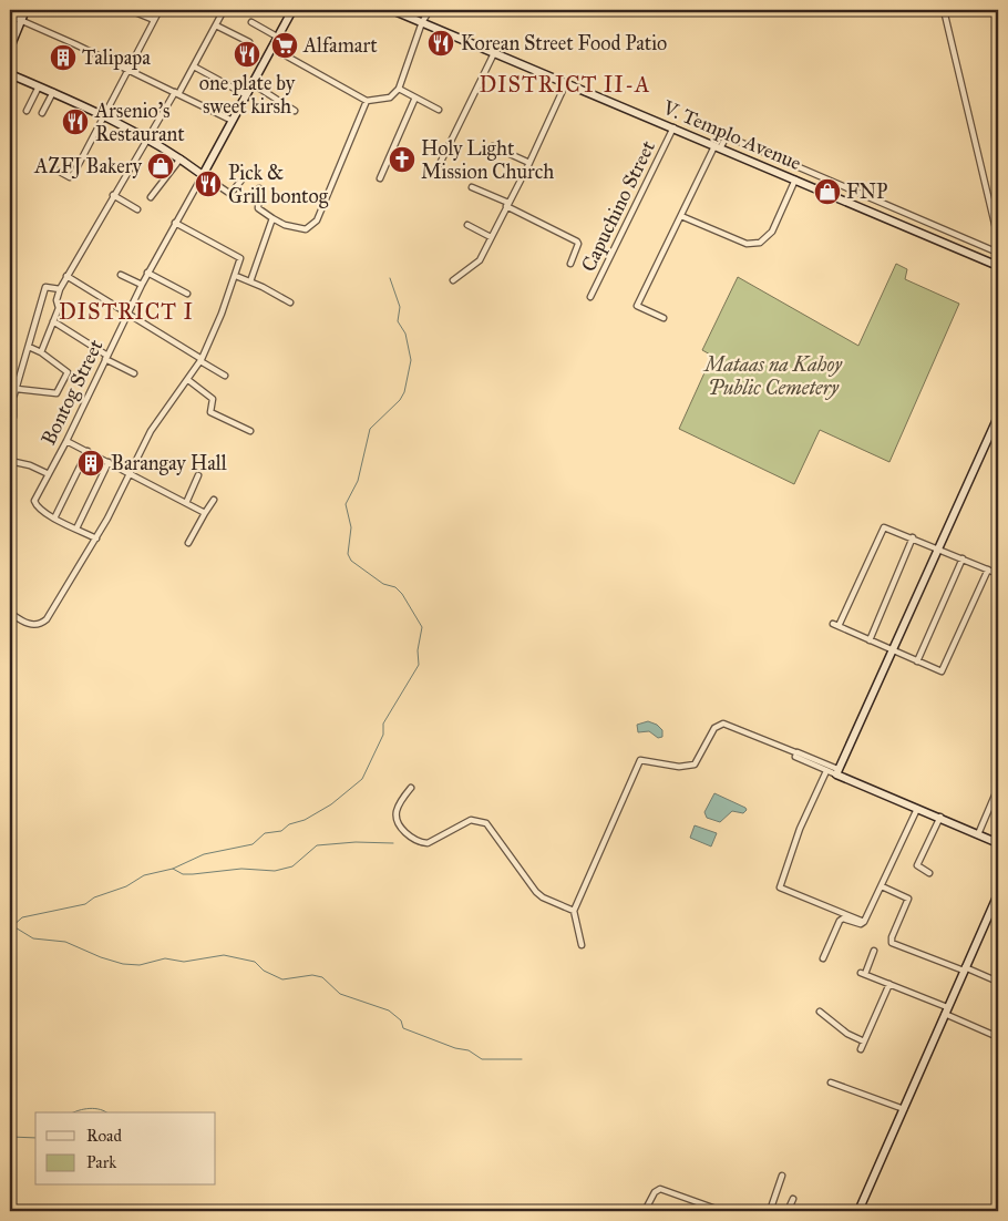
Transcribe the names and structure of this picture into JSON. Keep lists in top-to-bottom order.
{
  "streets": {
    "main road": ["V. Templo Avenue"],
    "street": ["Capuchino Street", "Bontog Street"]
  },
  "crossings": [
    ["V. Templo Avenue", "Capuchino Street"]
  ],
  "districts": ["DISTRICT II-A", "DISTRICT I"],
  "parks": ["Mataas na Kahoy Public Cemetery"],
  "places": {
    "restaurant": [
      "Korean Street Food Patio",
      "one plate by sweet kirsh",
      "Arsenio's Restaurant",
      "Pick & Grill bontog"
    ],
    "supermarket": ["Alfamart"],
    "building": ["Talipapa", "Barangay Hall"],
    "church": ["Holy Light Mission Church"],
    "shop": ["AZFJ Bakery", "FNP"]
  },
  "legend": ["Road", "Park"]
}
